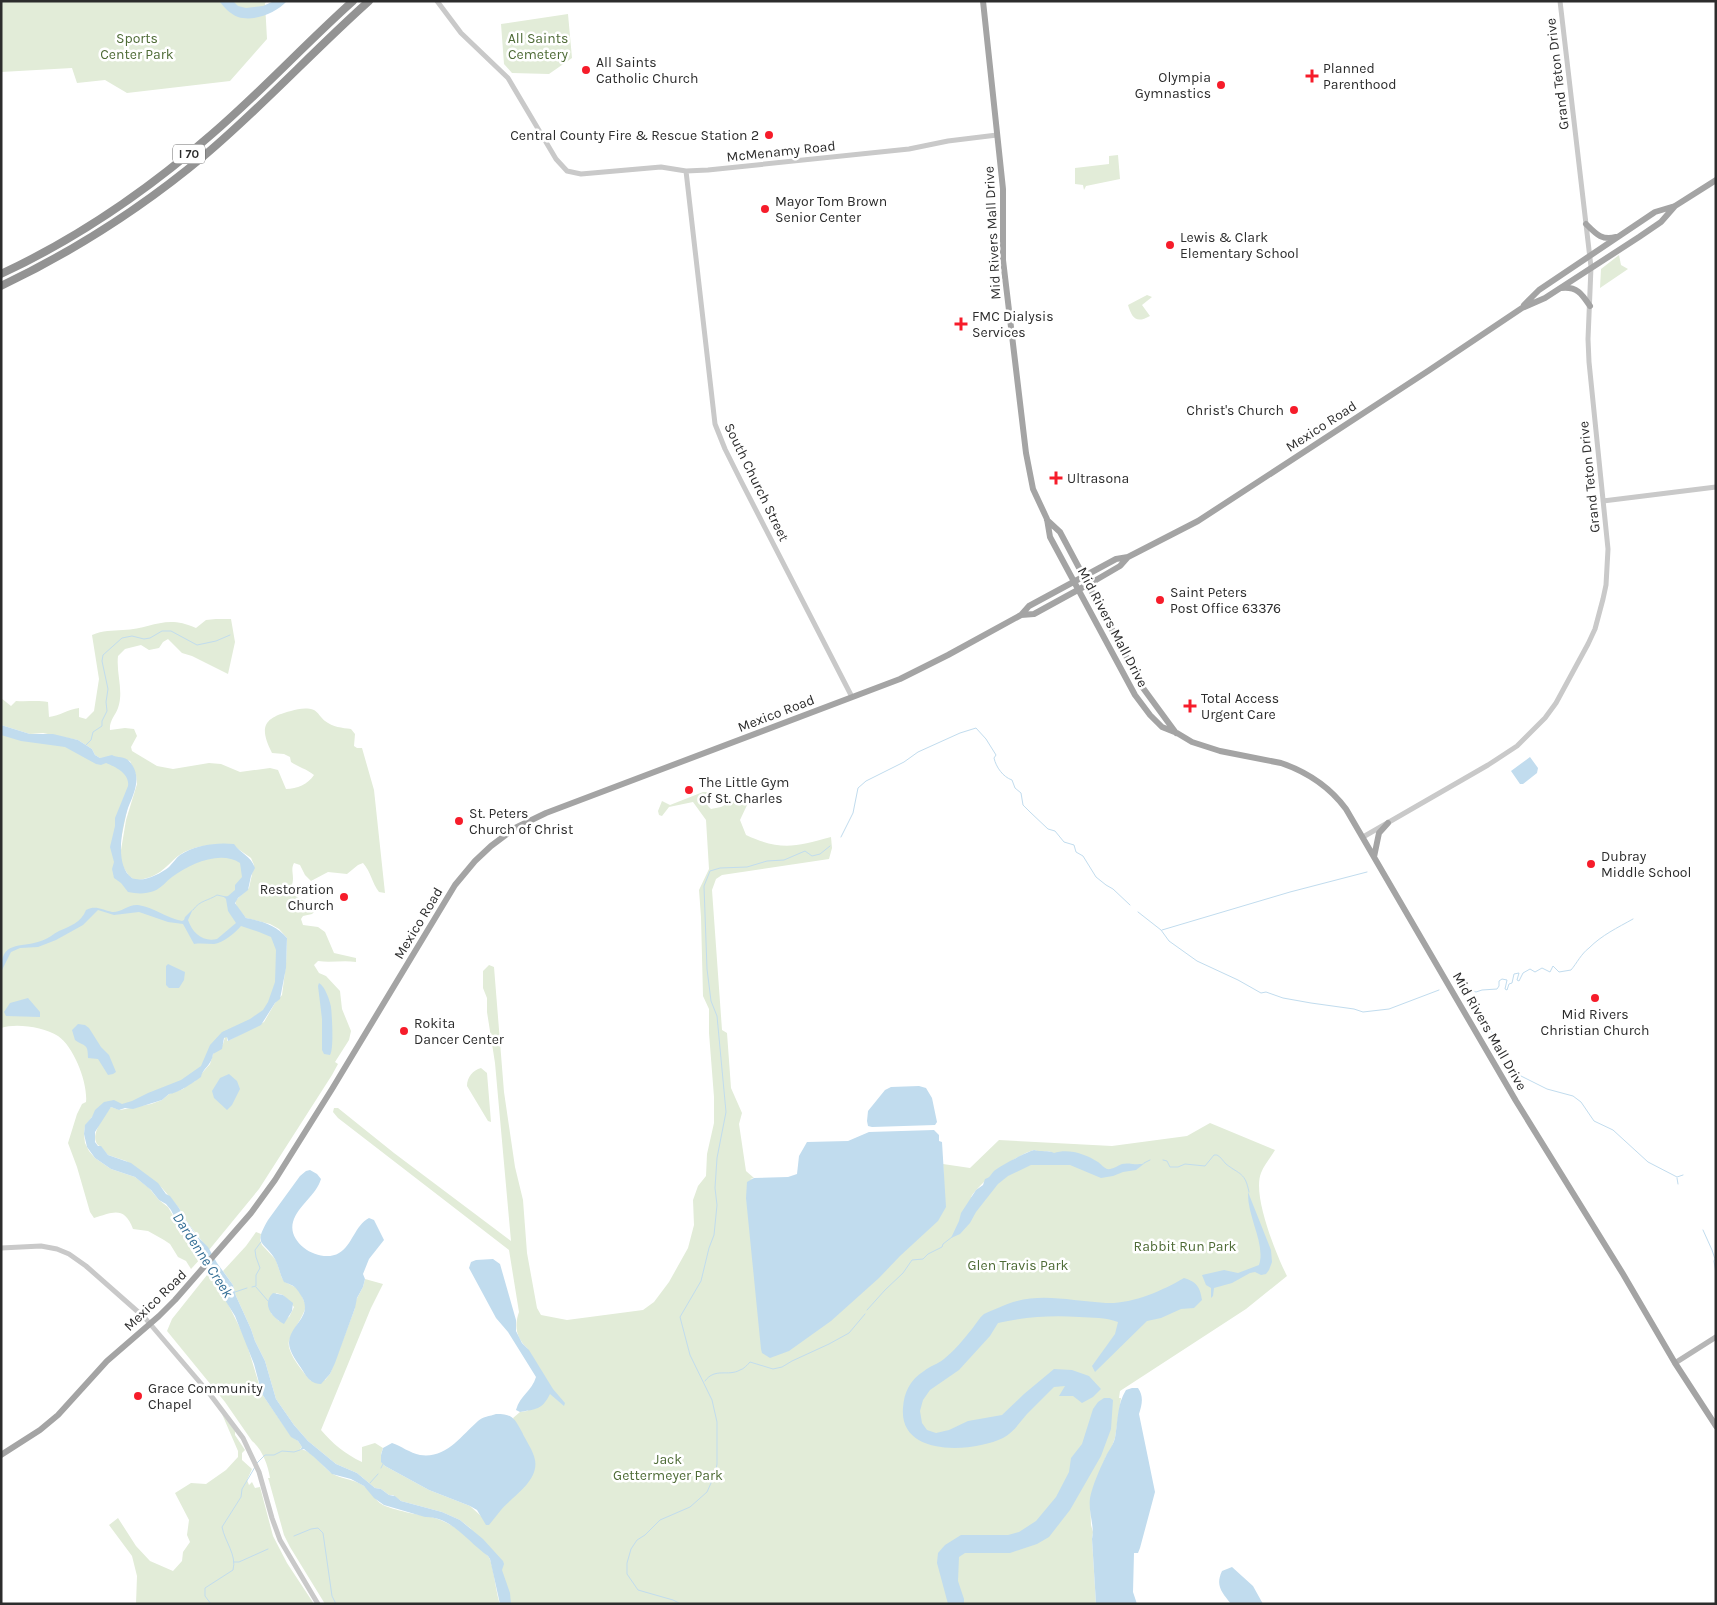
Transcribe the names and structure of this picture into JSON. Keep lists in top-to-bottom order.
{
  "streets": {
    "highway": ["I 70"],
    "main road": ["Mid Rivers Mall Drive", "Mexico Road"],
    "street": ["Grand Teton Drive", "McMenamy Road", "South Church Street"]
  },
  "crossings": [
    ["Grand Teton Drive", "Mid Rivers Mall Drive"],
    ["Grand Teton Drive", "Mexico Road"],
    ["McMenamy Road", "Mid Rivers Mall Drive"],
    ["McMenamy Road", "South Church Street"],
    ["Mid Rivers Mall Drive", "Mexico Road"],
    ["Mexico Road", "South Church Street"]
  ],
  "water": ["Dardenne Creek"],
  "parks": [
    "Sports Center Park",
    "All Saints Cemetery",
    "Rabbit Run Park",
    "Glen Travis Park",
    "Jack Gettermeyer Park"
  ],
  "places": {
    "other": [
      "All Saints Catholic Church",
      "Olympia Gymnastics",
      "Central County Fire & Rescue Station 2",
      "Mayor Tom Brown Senior Center",
      "Lewis & Clark Elementary School",
      "Christ's Church",
      "Saint Peters Post Office 63376",
      "The Little Gym of St. Charles",
      "St. Peters Church of Christ",
      "Dubray Middle School",
      "Restoration Church",
      "Mid Rivers Christian Church",
      "Rokita Dancer Center",
      "Grace Community Chapel"
    ],
    "health": [
      "Planned Parenthood",
      "FMC Dialysis Services",
      "Ultrasona",
      "Total Access Urgent Care"
    ]
  }
}
